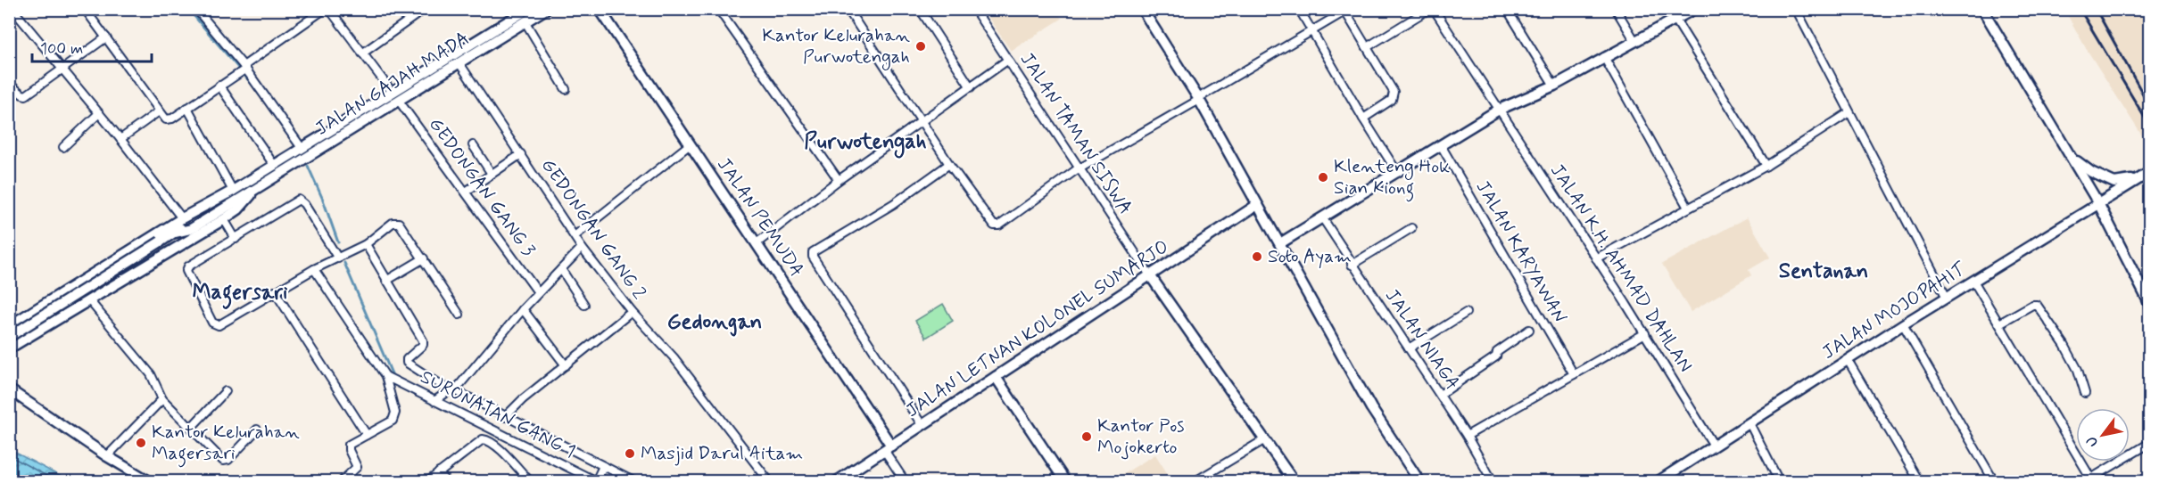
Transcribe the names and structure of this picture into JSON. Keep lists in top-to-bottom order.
{
  "streets": {
    "street": [
      "JALAN GAJAH MADA",
      "JALAN TAMAN SISWA",
      "GEDONGAN GANG 3",
      "JALAN PEMUDA",
      "GEDONGAN GANG 2",
      "JALAN KARYAWAN",
      "JALAN K.H. AHMAD DAHLAN",
      "JALAN MOJOPAHIT",
      "JALAN LETNAN KOLONEL SUMARJO",
      "JALAN NIAGA",
      "SURONATAN GANG 1"
    ]
  },
  "crossings": [
    ["JALAN GAJAH MADA", "GEDONGAN GANG 3"],
    ["JALAN GAJAH MADA", "GEDONGAN GANG 2"],
    ["JALAN TAMAN SISWA", "JALAN LETNAN KOLONEL SUMARJO"],
    ["JALAN PEMUDA", "JALAN LETNAN KOLONEL SUMARJO"],
    ["JALAN K.H. AHMAD DAHLAN", "JALAN MOJOPAHIT"]
  ],
  "districts": [
    "Purwotengah",
    "Sentanan",
    "Magersari",
    "Gedongan"
  ],
  "places": [
    "Kantor Kelurahan Purwotengah",
    "Klenteng Hok Sian Kiong",
    "Soto Ayam",
    "Kantor Pos Mojokerto",
    "Kantor Kelurahan Magersari",
    "Masjid Darul Aitam"
  ],
  "scale_bar": "100 m",
  "north": "bottom left"
}
